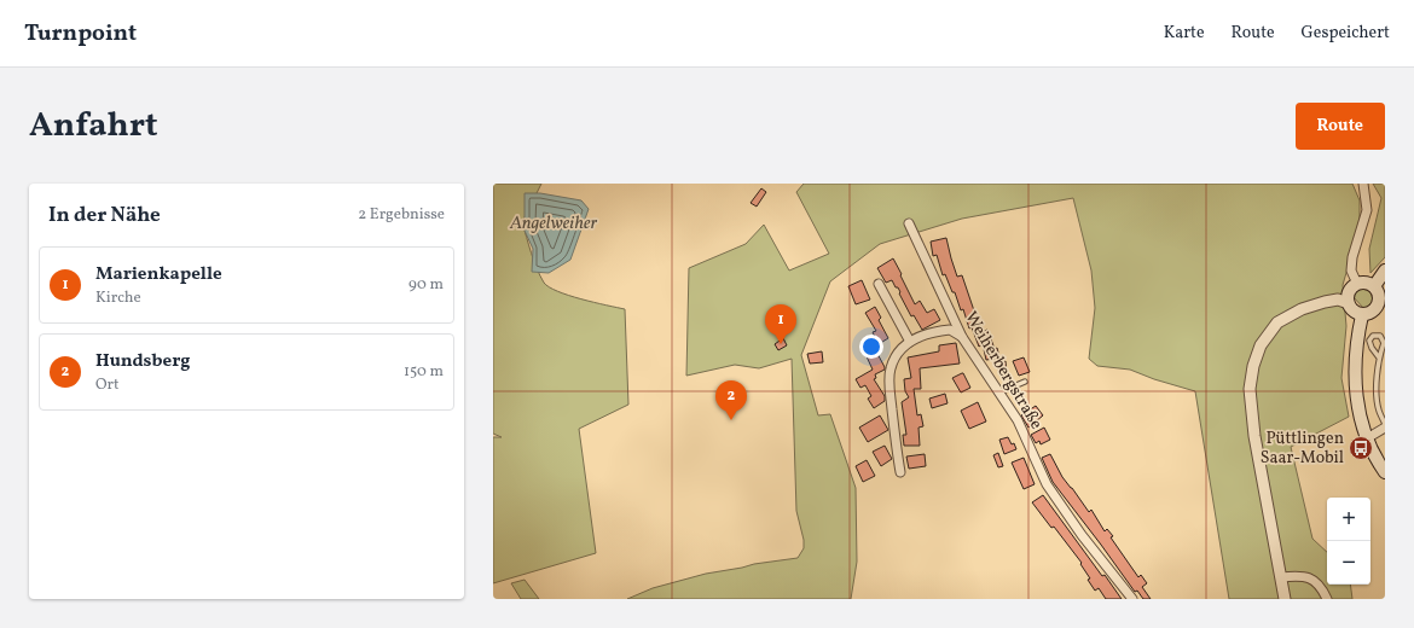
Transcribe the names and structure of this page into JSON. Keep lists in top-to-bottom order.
{
  "streets": {
    "street": ["Weiherbergstraße"]
  },
  "water": ["Angelweiher"],
  "places": {
    "bus stop": ["Püttlingen Saar-Mobil"]
  },
  "page": {
    "header": "Turnpoint",
    "nav": ["Karte", "Route", "Gespeichert"],
    "title": "Anfahrt",
    "buttons": "Route",
    "heading": ["In der Nähe", "2 Ergebnisse"],
    "list": [
      {
        "mark": "1",
        "name": "Marienkapelle",
        "note": "Kirche",
        "value": "90 m"
      },
      {
        "mark": "2",
        "name": "Hundsberg",
        "note": "Ort",
        "value": "150 m"
      }
    ],
    "pins": ["1", "2"],
    "map_buttons": ["+", "−"]
  }
}
